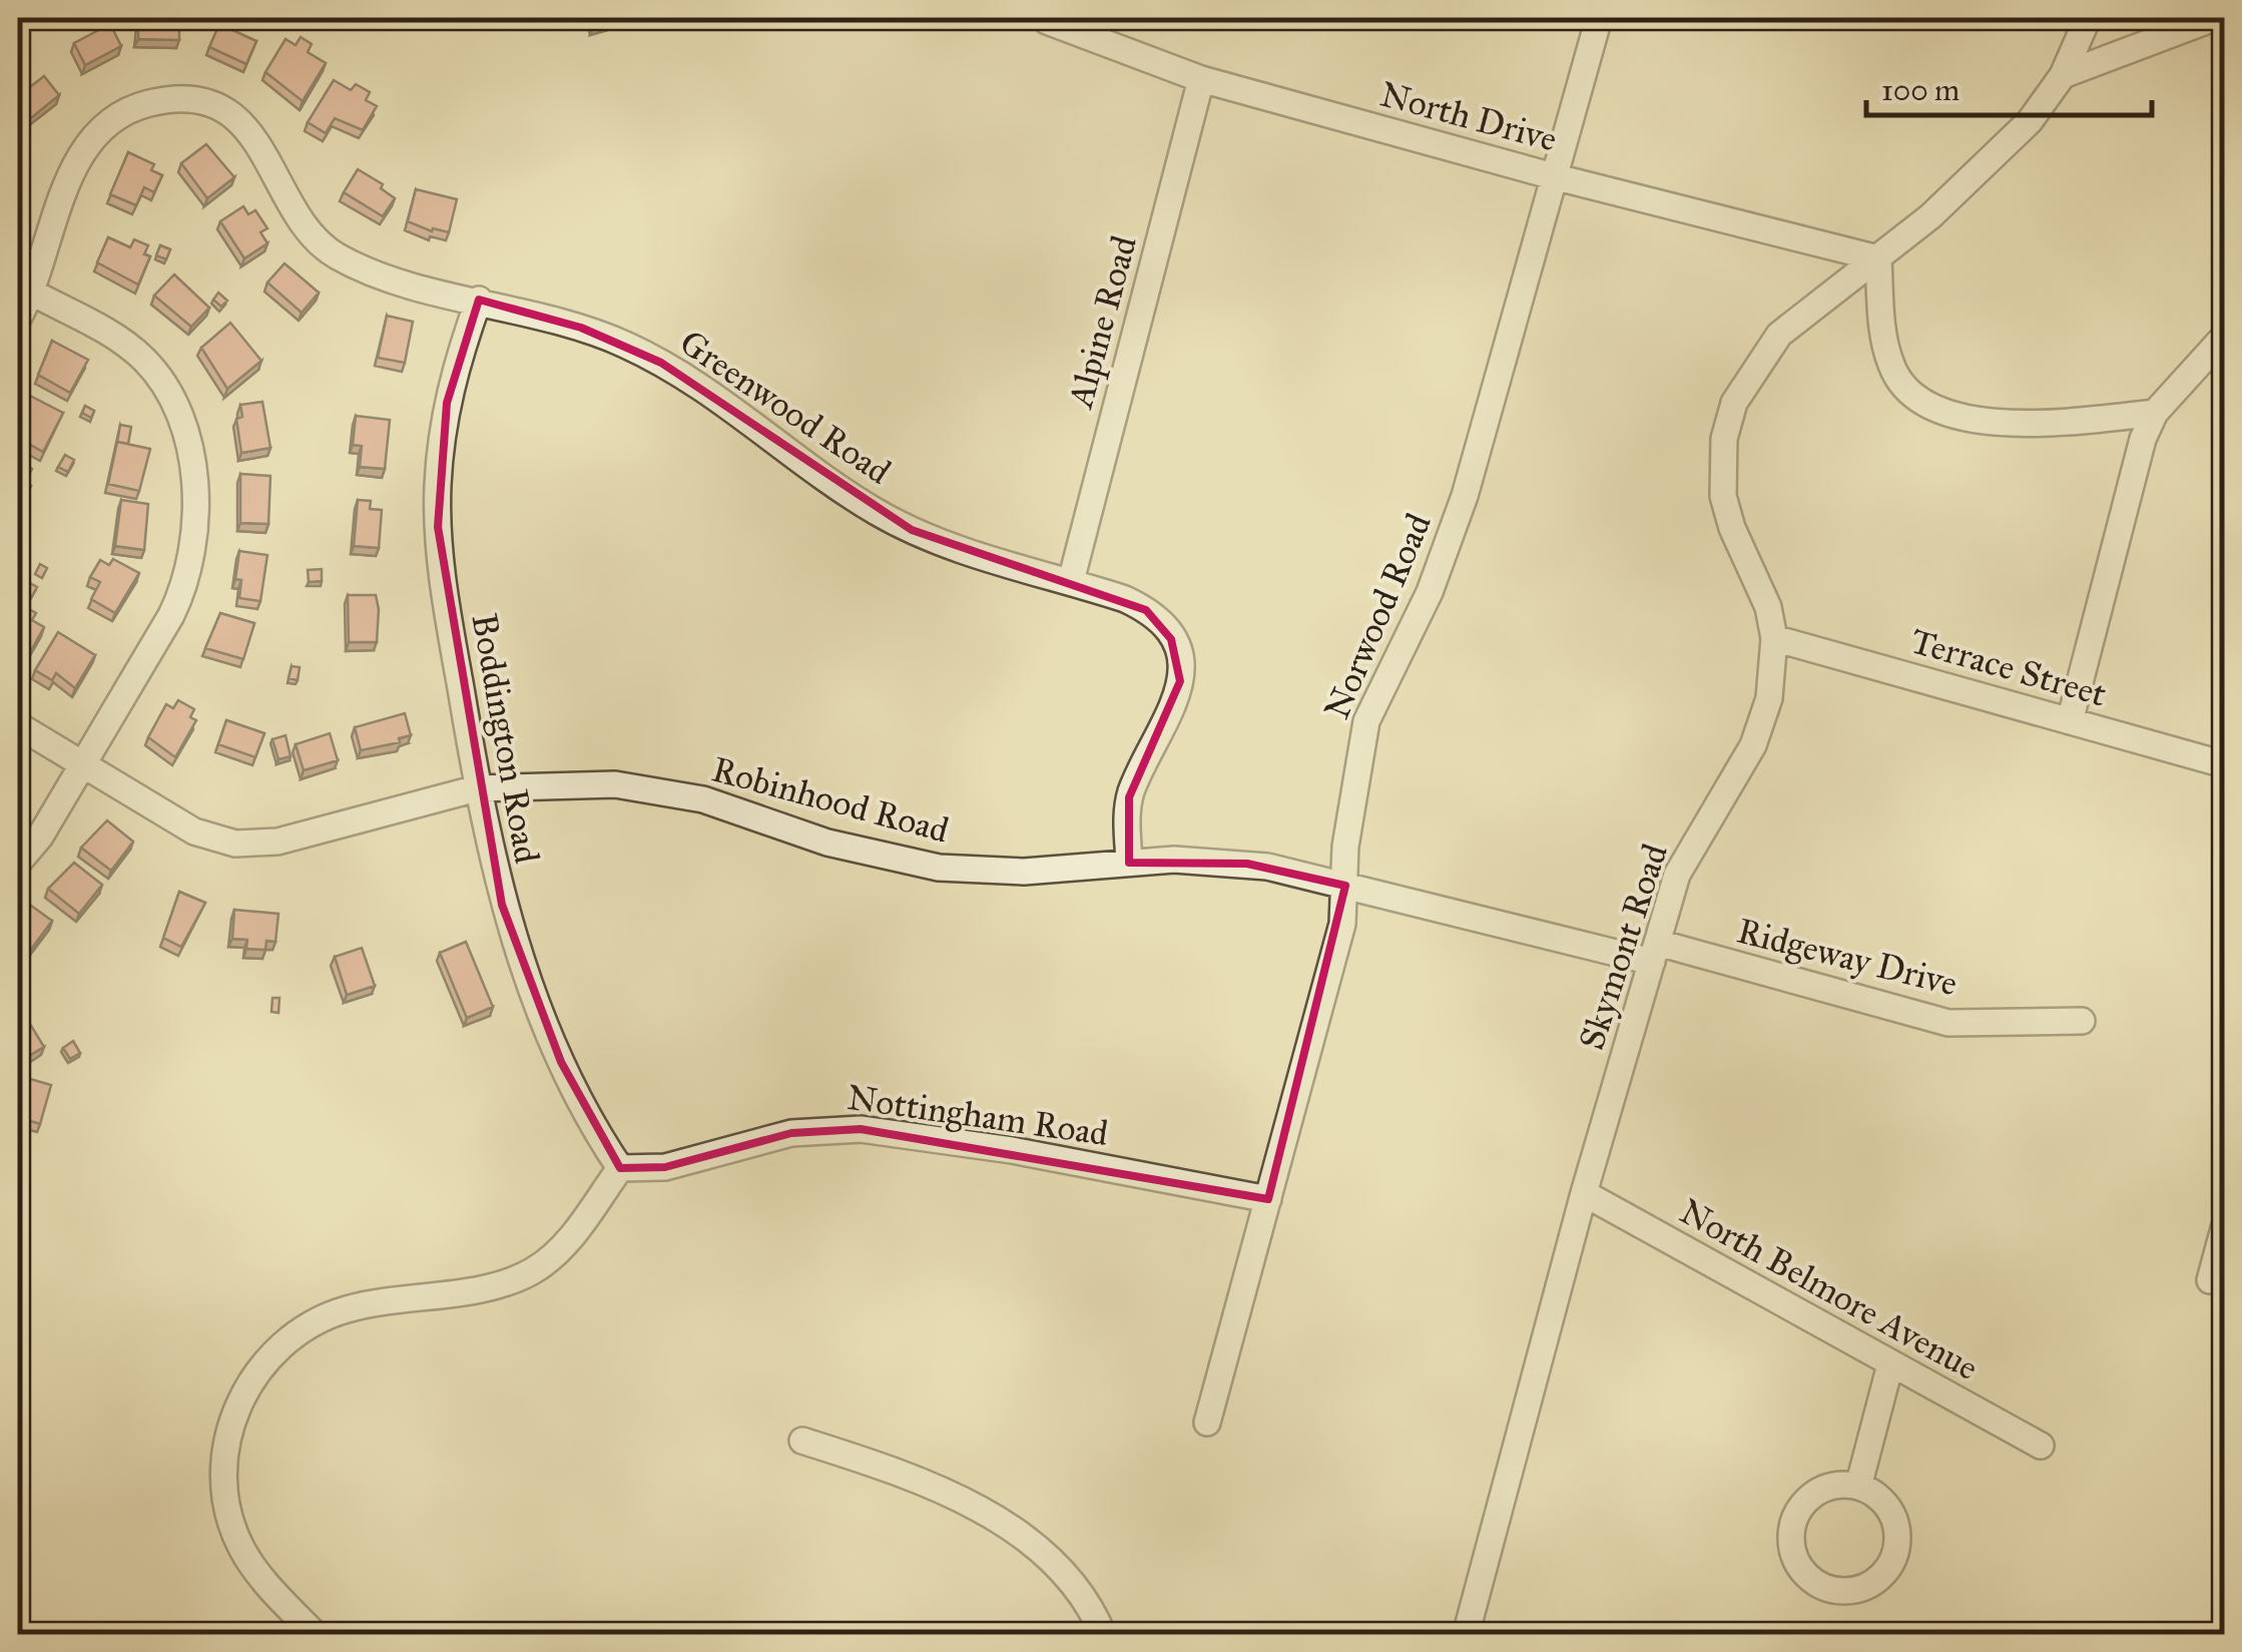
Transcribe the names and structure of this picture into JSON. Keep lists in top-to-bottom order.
{
  "streets": {
    "street": [
      "North Drive",
      "Alpine Road",
      "Greenwood Road",
      "Norwood Road",
      "Terrace Street",
      "Boddington Road",
      "Robinhood Road",
      "Skymont Road",
      "Ridgeway Drive",
      "Nottingham Road",
      "North Belmore Avenue"
    ]
  },
  "crossings": [
    ["North Drive", "Alpine Road"],
    ["North Drive", "Norwood Road"],
    ["North Drive", "Skymont Road"],
    ["Alpine Road", "Greenwood Road"],
    ["Greenwood Road", "Boddington Road"],
    ["Greenwood Road", "Robinhood Road"],
    ["Norwood Road", "Robinhood Road"],
    ["Norwood Road", "Nottingham Road"],
    ["Terrace Street", "Skymont Road"],
    ["Boddington Road", "Robinhood Road"],
    ["Boddington Road", "Nottingham Road"],
    ["Robinhood Road", "Skymont Road"],
    ["Robinhood Road", "Ridgeway Drive"],
    ["Skymont Road", "Ridgeway Drive"],
    ["Skymont Road", "North Belmore Avenue"]
  ],
  "scale_bar": "100 m"
}
